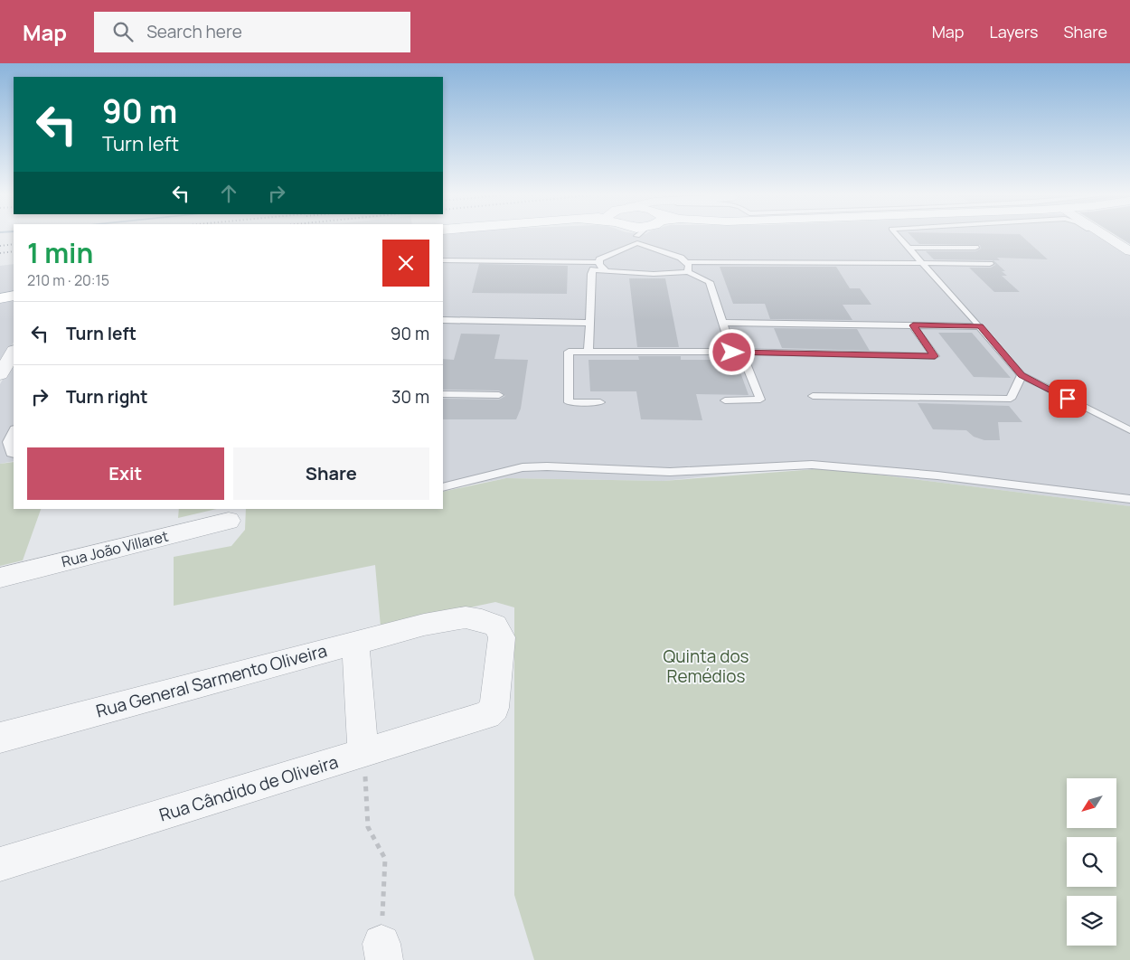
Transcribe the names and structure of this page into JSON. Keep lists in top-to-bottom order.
{
  "streets": {
    "street": ["Rua João Villaret", "Rua General Sarmento Oliveira", "Rua Cândido de Oliveira"]
  },
  "crossings": [
    ["Rua General Sarmento Oliveira", "Rua Cândido de Oliveira"]
  ],
  "parks": ["Quinta dos Remédios"],
  "north": "bottom left",
  "page": {
    "header": "Map",
    "search": "Search here",
    "nav": ["Map", "Layers", "Share"],
    "turn": ["90 m", "Turn left"],
    "heading": ["1 min", "210 m · 20:15"],
    "list": [
      {
        "name": "Turn left",
        "value": "90 m"
      },
      {
        "name": "Turn right",
        "value": "30 m"
      }
    ],
    "buttons": ["Exit", "Share"]
  }
}
